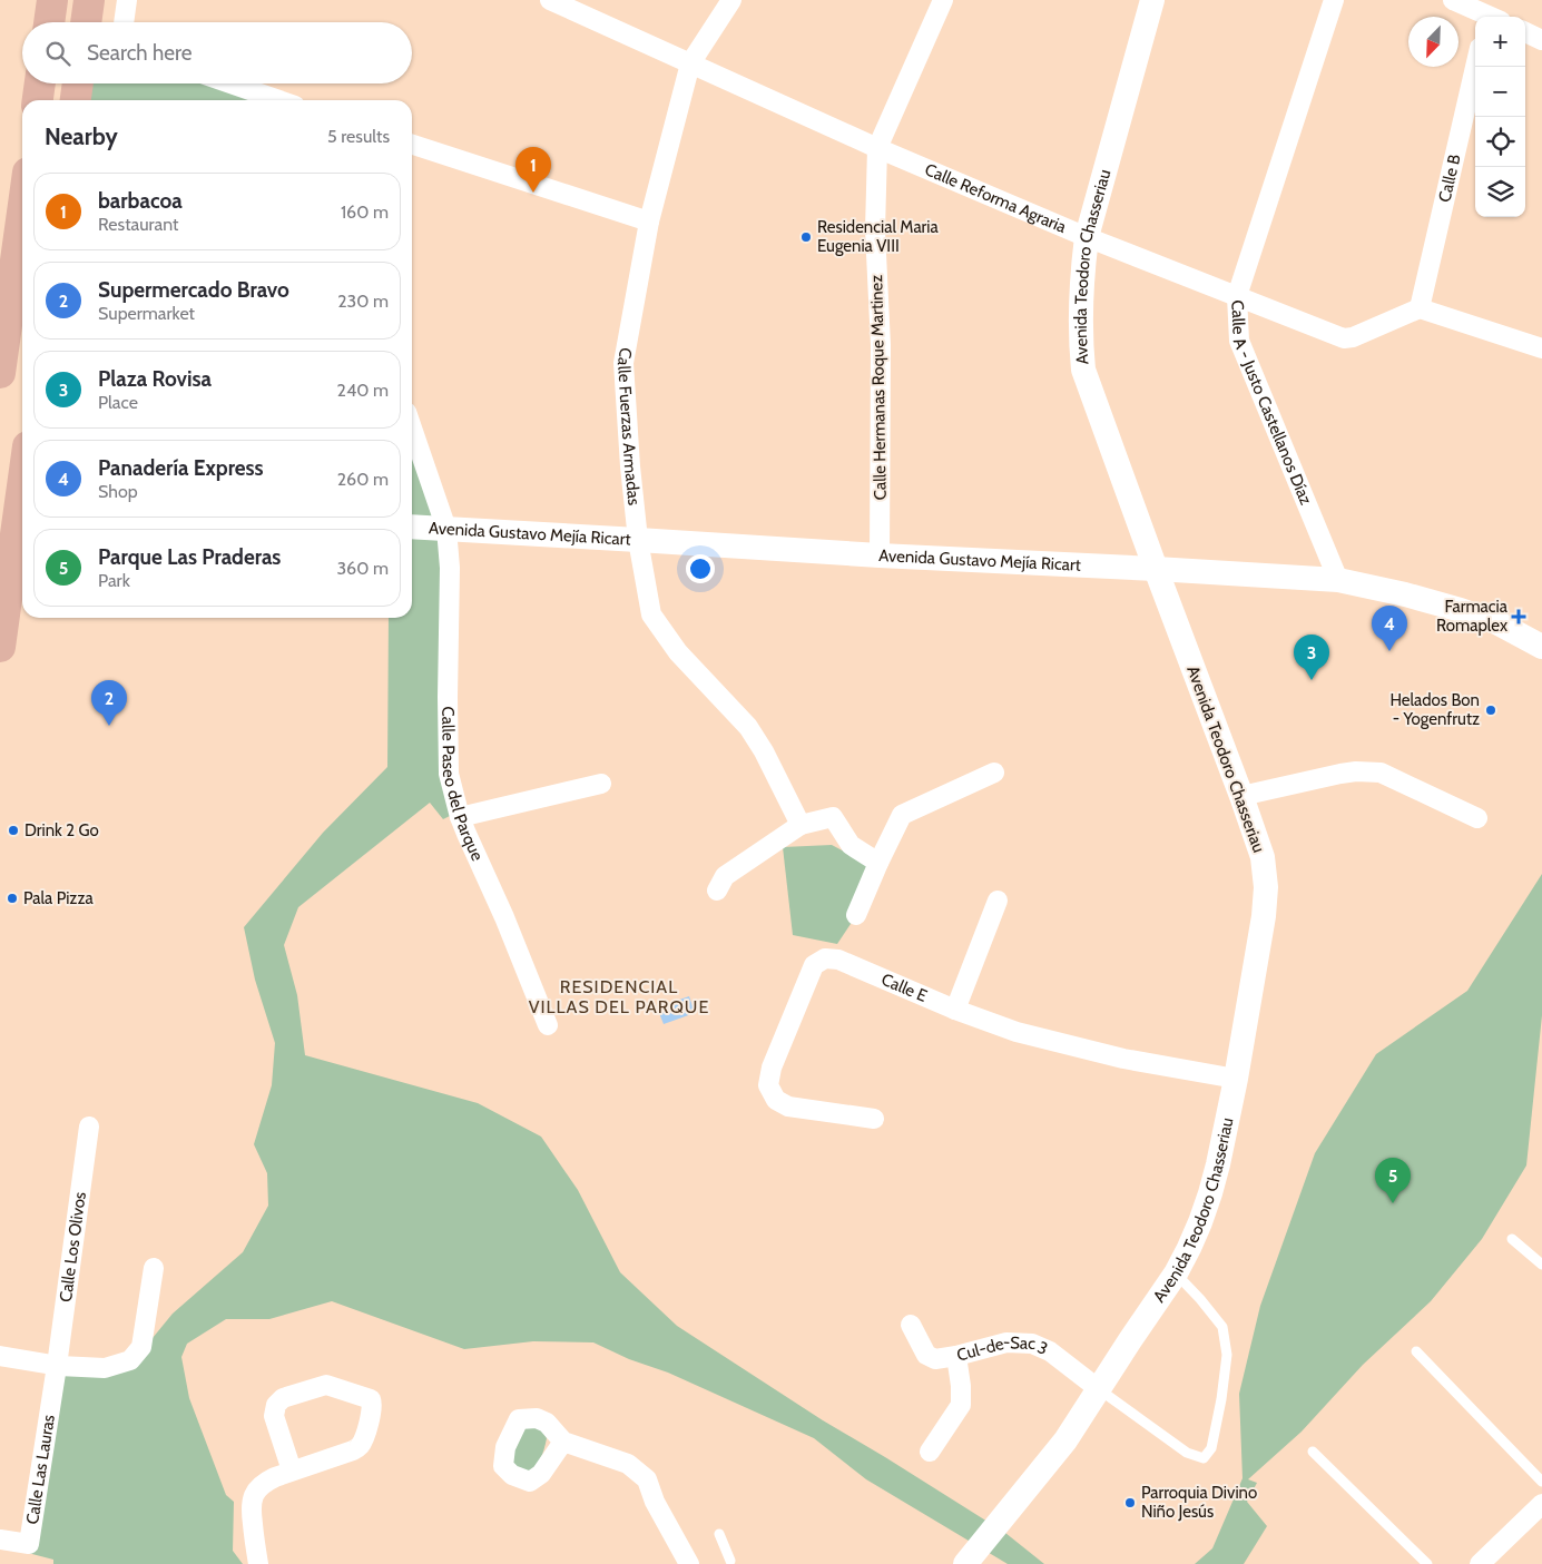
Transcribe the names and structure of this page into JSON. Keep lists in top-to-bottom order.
{
  "streets": {
    "street": [
      "Calle B",
      "Calle Reforma Agraria",
      "Avenida Teodoro Chasseriau",
      "Calle Hermanas Roque Martinez",
      "Calle A - Justo Castellanos Díaz",
      "Calle Fuerzas Armadas",
      "Avenida Gustavo Mejía Ricart",
      "Calle Paseo del Parque",
      "Calle E",
      "Calle Los Olivos",
      "Cul-de-Sac 3",
      "Calle Las Lauras"
    ]
  },
  "crossings": [
    ["Calle B", "Calle Reforma Agraria"],
    ["Calle Reforma Agraria", "Avenida Teodoro Chasseriau"],
    ["Calle Reforma Agraria", "Calle Hermanas Roque Martinez"],
    ["Calle Reforma Agraria", "Calle A - Justo Castellanos Díaz"],
    ["Calle Reforma Agraria", "Calle Fuerzas Armadas"],
    ["Avenida Teodoro Chasseriau", "Avenida Gustavo Mejía Ricart"],
    ["Avenida Teodoro Chasseriau", "Calle E"],
    ["Avenida Teodoro Chasseriau", "Cul-de-Sac 3"],
    ["Calle Hermanas Roque Martinez", "Avenida Gustavo Mejía Ricart"],
    ["Calle A - Justo Castellanos Díaz", "Avenida Gustavo Mejía Ricart"],
    ["Calle Fuerzas Armadas", "Avenida Gustavo Mejía Ricart"],
    ["Avenida Gustavo Mejía Ricart", "Calle Paseo del Parque"],
    ["Calle Los Olivos", "Calle Las Lauras"]
  ],
  "districts": ["RESIDENCIAL VILLAS DEL PARQUE"],
  "places": {
    "other": [
      "Residencial Maria Eugenia VIII",
      "Helados Bon - Yogenfrutz",
      "Drink 2 Go",
      "Pala Pizza",
      "Parroquia Divino Niño Jesús"
    ],
    "health": ["Farmacia Romaplex"]
  },
  "north": "bottom left",
  "page": {
    "map_buttons": ["+", "−"],
    "search": "Search here",
    "heading": ["Nearby", "5 results"],
    "pins": [
      "1",
      "4",
      "3",
      "2",
      "5"
    ],
    "list": [
      {
        "mark": "1",
        "name": "barbacoa",
        "note": "Restaurant",
        "value": "160 m"
      },
      {
        "mark": "2",
        "name": "Supermercado Bravo",
        "note": "Supermarket",
        "value": "230 m"
      },
      {
        "mark": "3",
        "name": "Plaza Rovisa",
        "note": "Place",
        "value": "240 m"
      },
      {
        "mark": "4",
        "name": "Panadería Express",
        "note": "Shop",
        "value": "260 m"
      },
      {
        "mark": "5",
        "name": "Parque Las Praderas",
        "note": "Park",
        "value": "360 m"
      }
    ]
  }
}
